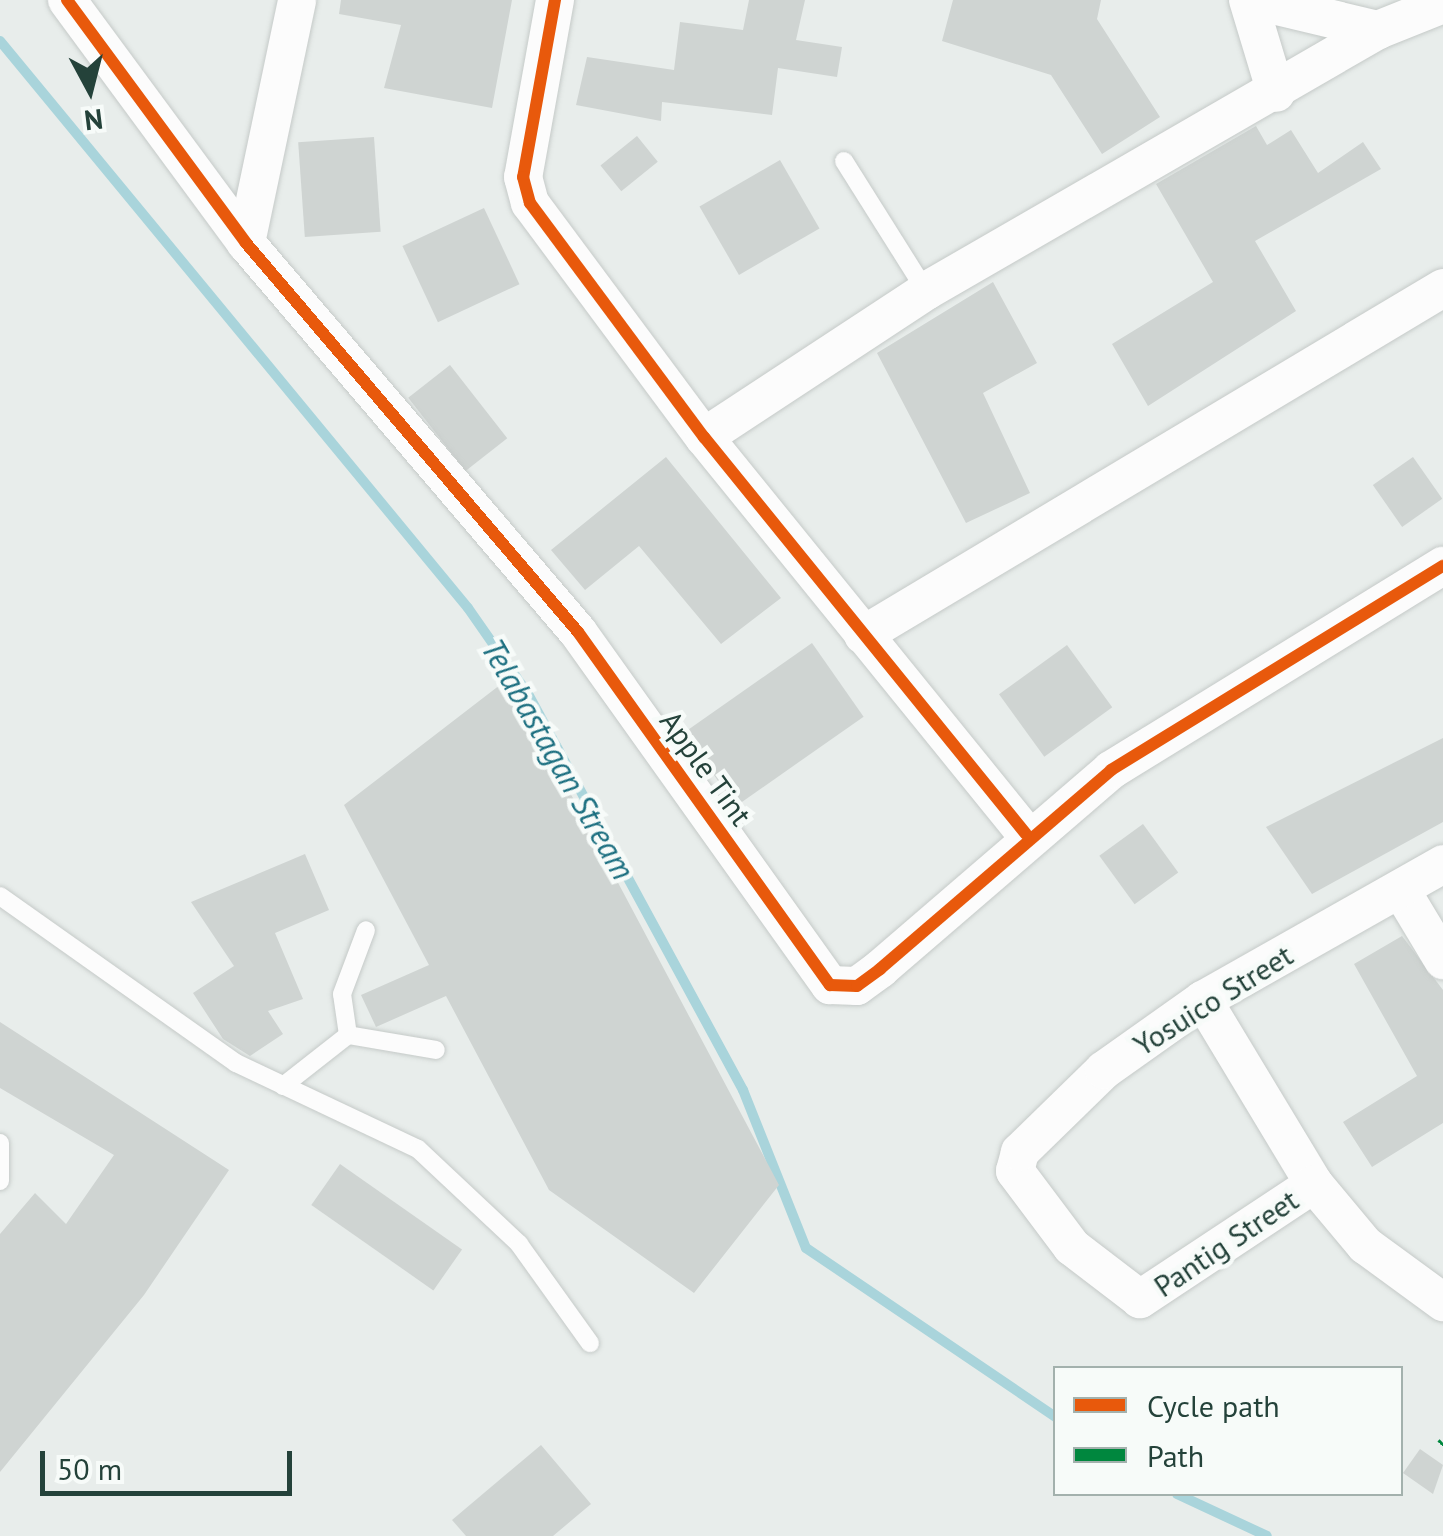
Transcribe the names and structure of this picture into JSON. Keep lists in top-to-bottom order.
{
  "streets": {
    "street": ["Apple Tint", "Yosuico Street", "Pantig Street"]
  },
  "crossings": [
    ["Yosuico Street", "Pantig Street"]
  ],
  "water": ["Telabastagan Stream"],
  "legend": ["Cycle path", "Path"],
  "scale_bar": "50 m",
  "north": "bottom"
}
